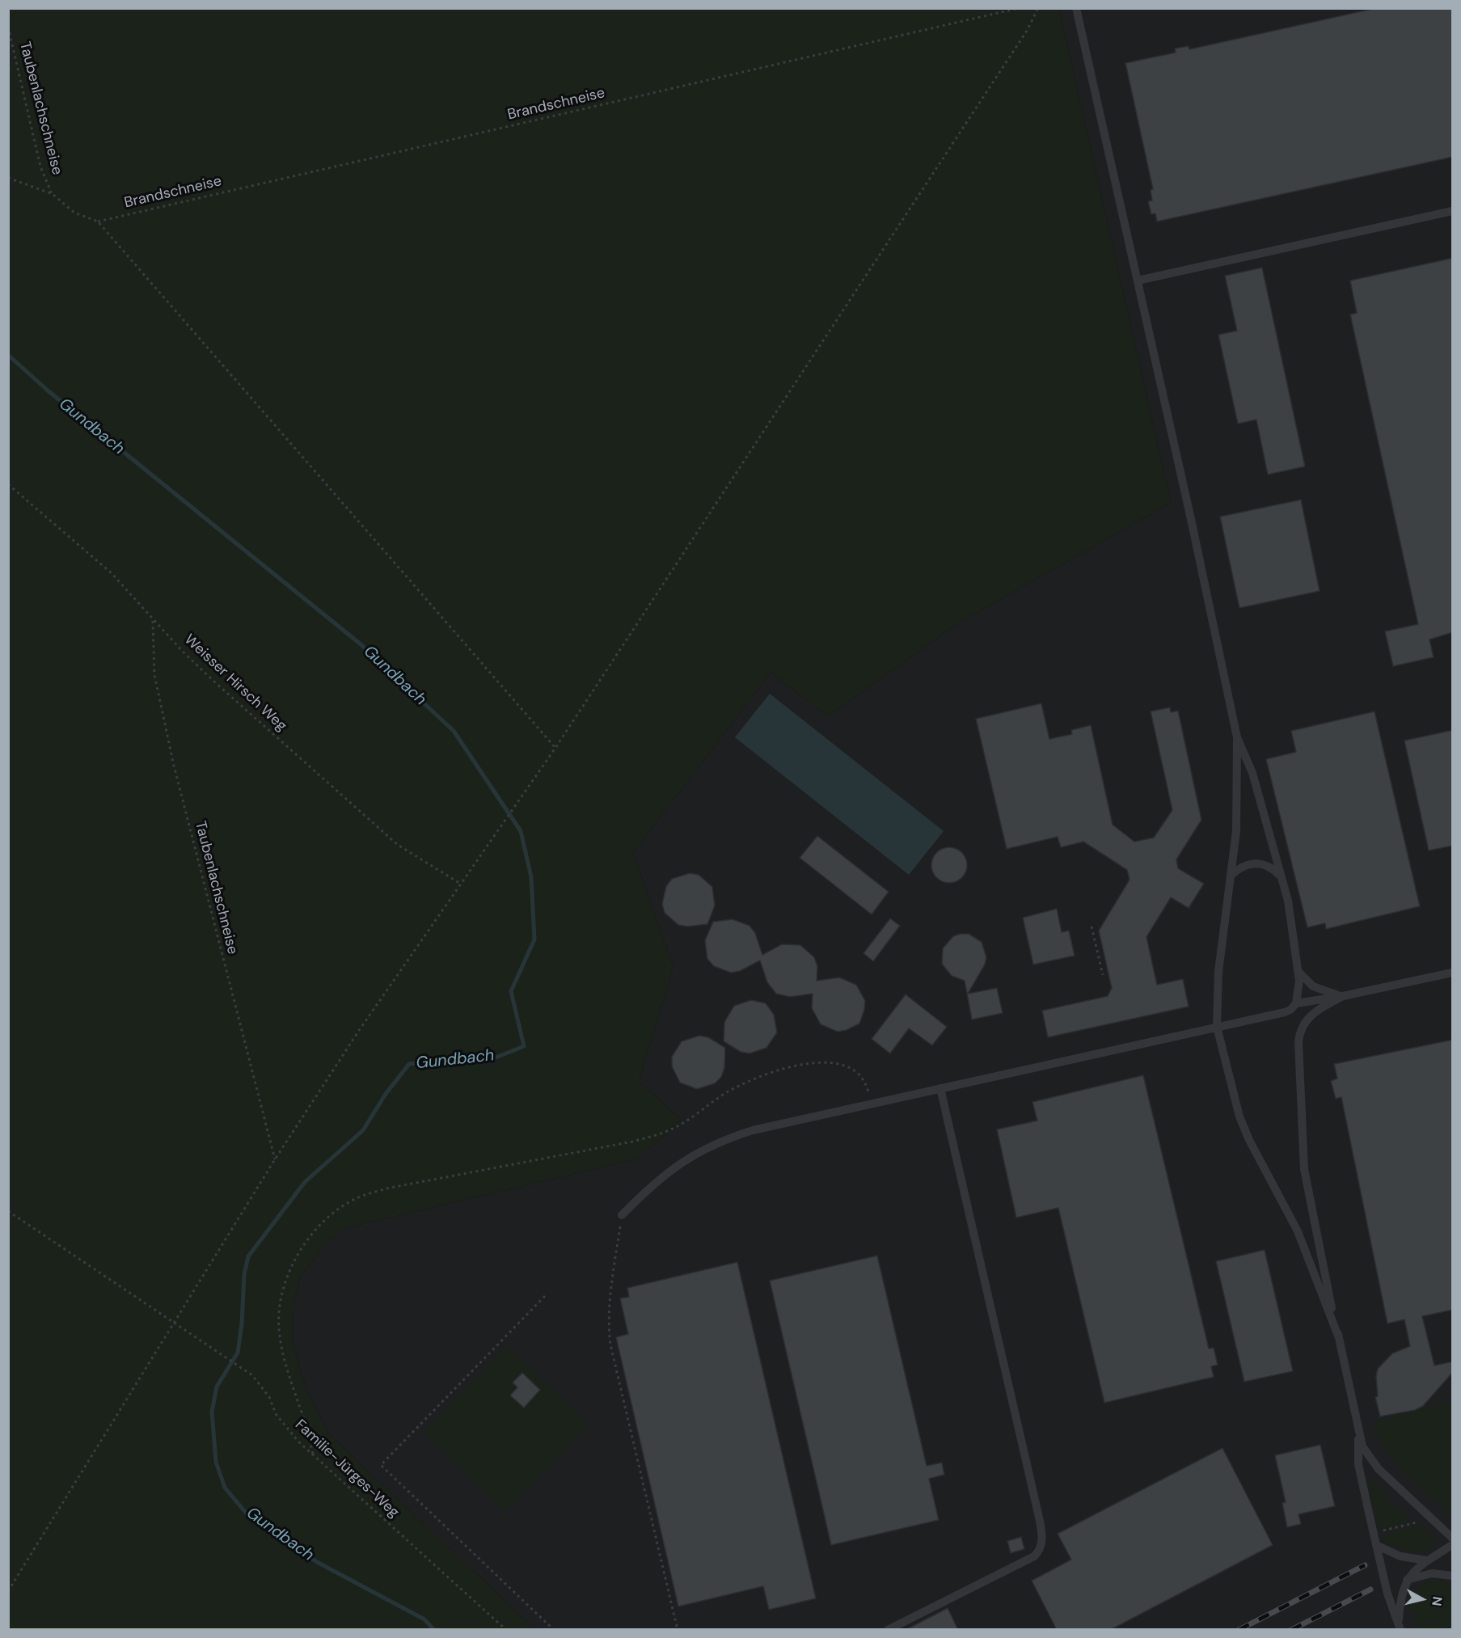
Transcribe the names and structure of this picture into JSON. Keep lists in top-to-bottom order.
{
  "streets": {
    "path": [
      "Brandschneise",
      "Taubenlachschneise",
      "Weisser Hirsch Weg",
      "Familie-Jürges-Weg"
    ]
  },
  "crossings": [
    ["Taubenlachschneise", "Weisser Hirsch Weg"]
  ],
  "water": ["Gundbach"],
  "north": "right"
}
